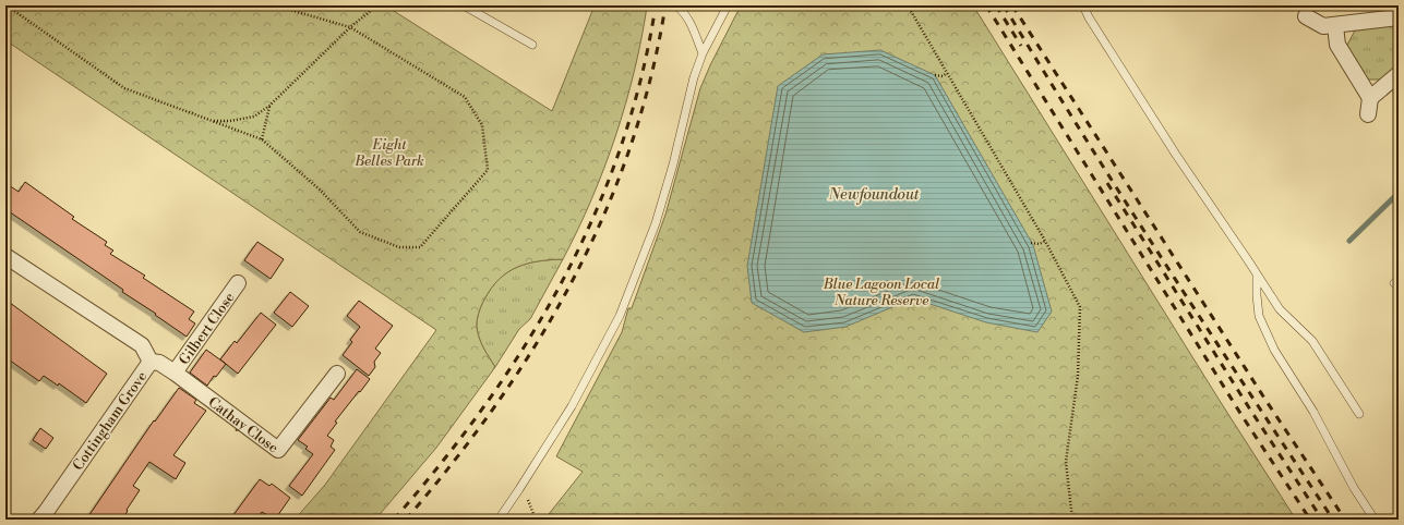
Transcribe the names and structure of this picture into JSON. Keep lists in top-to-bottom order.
{
  "streets": {
    "street": ["Gilbert Close", "Cottingham Grove", "Cathay Close"]
  },
  "crossings": [
    ["Gilbert Close", "Cathay Close"],
    ["Cottingham Grove", "Cathay Close"]
  ],
  "water": ["Newfoundout"],
  "parks": ["Eight Belles Park", "Blue Lagoon Local Nature Reserve"]
}
